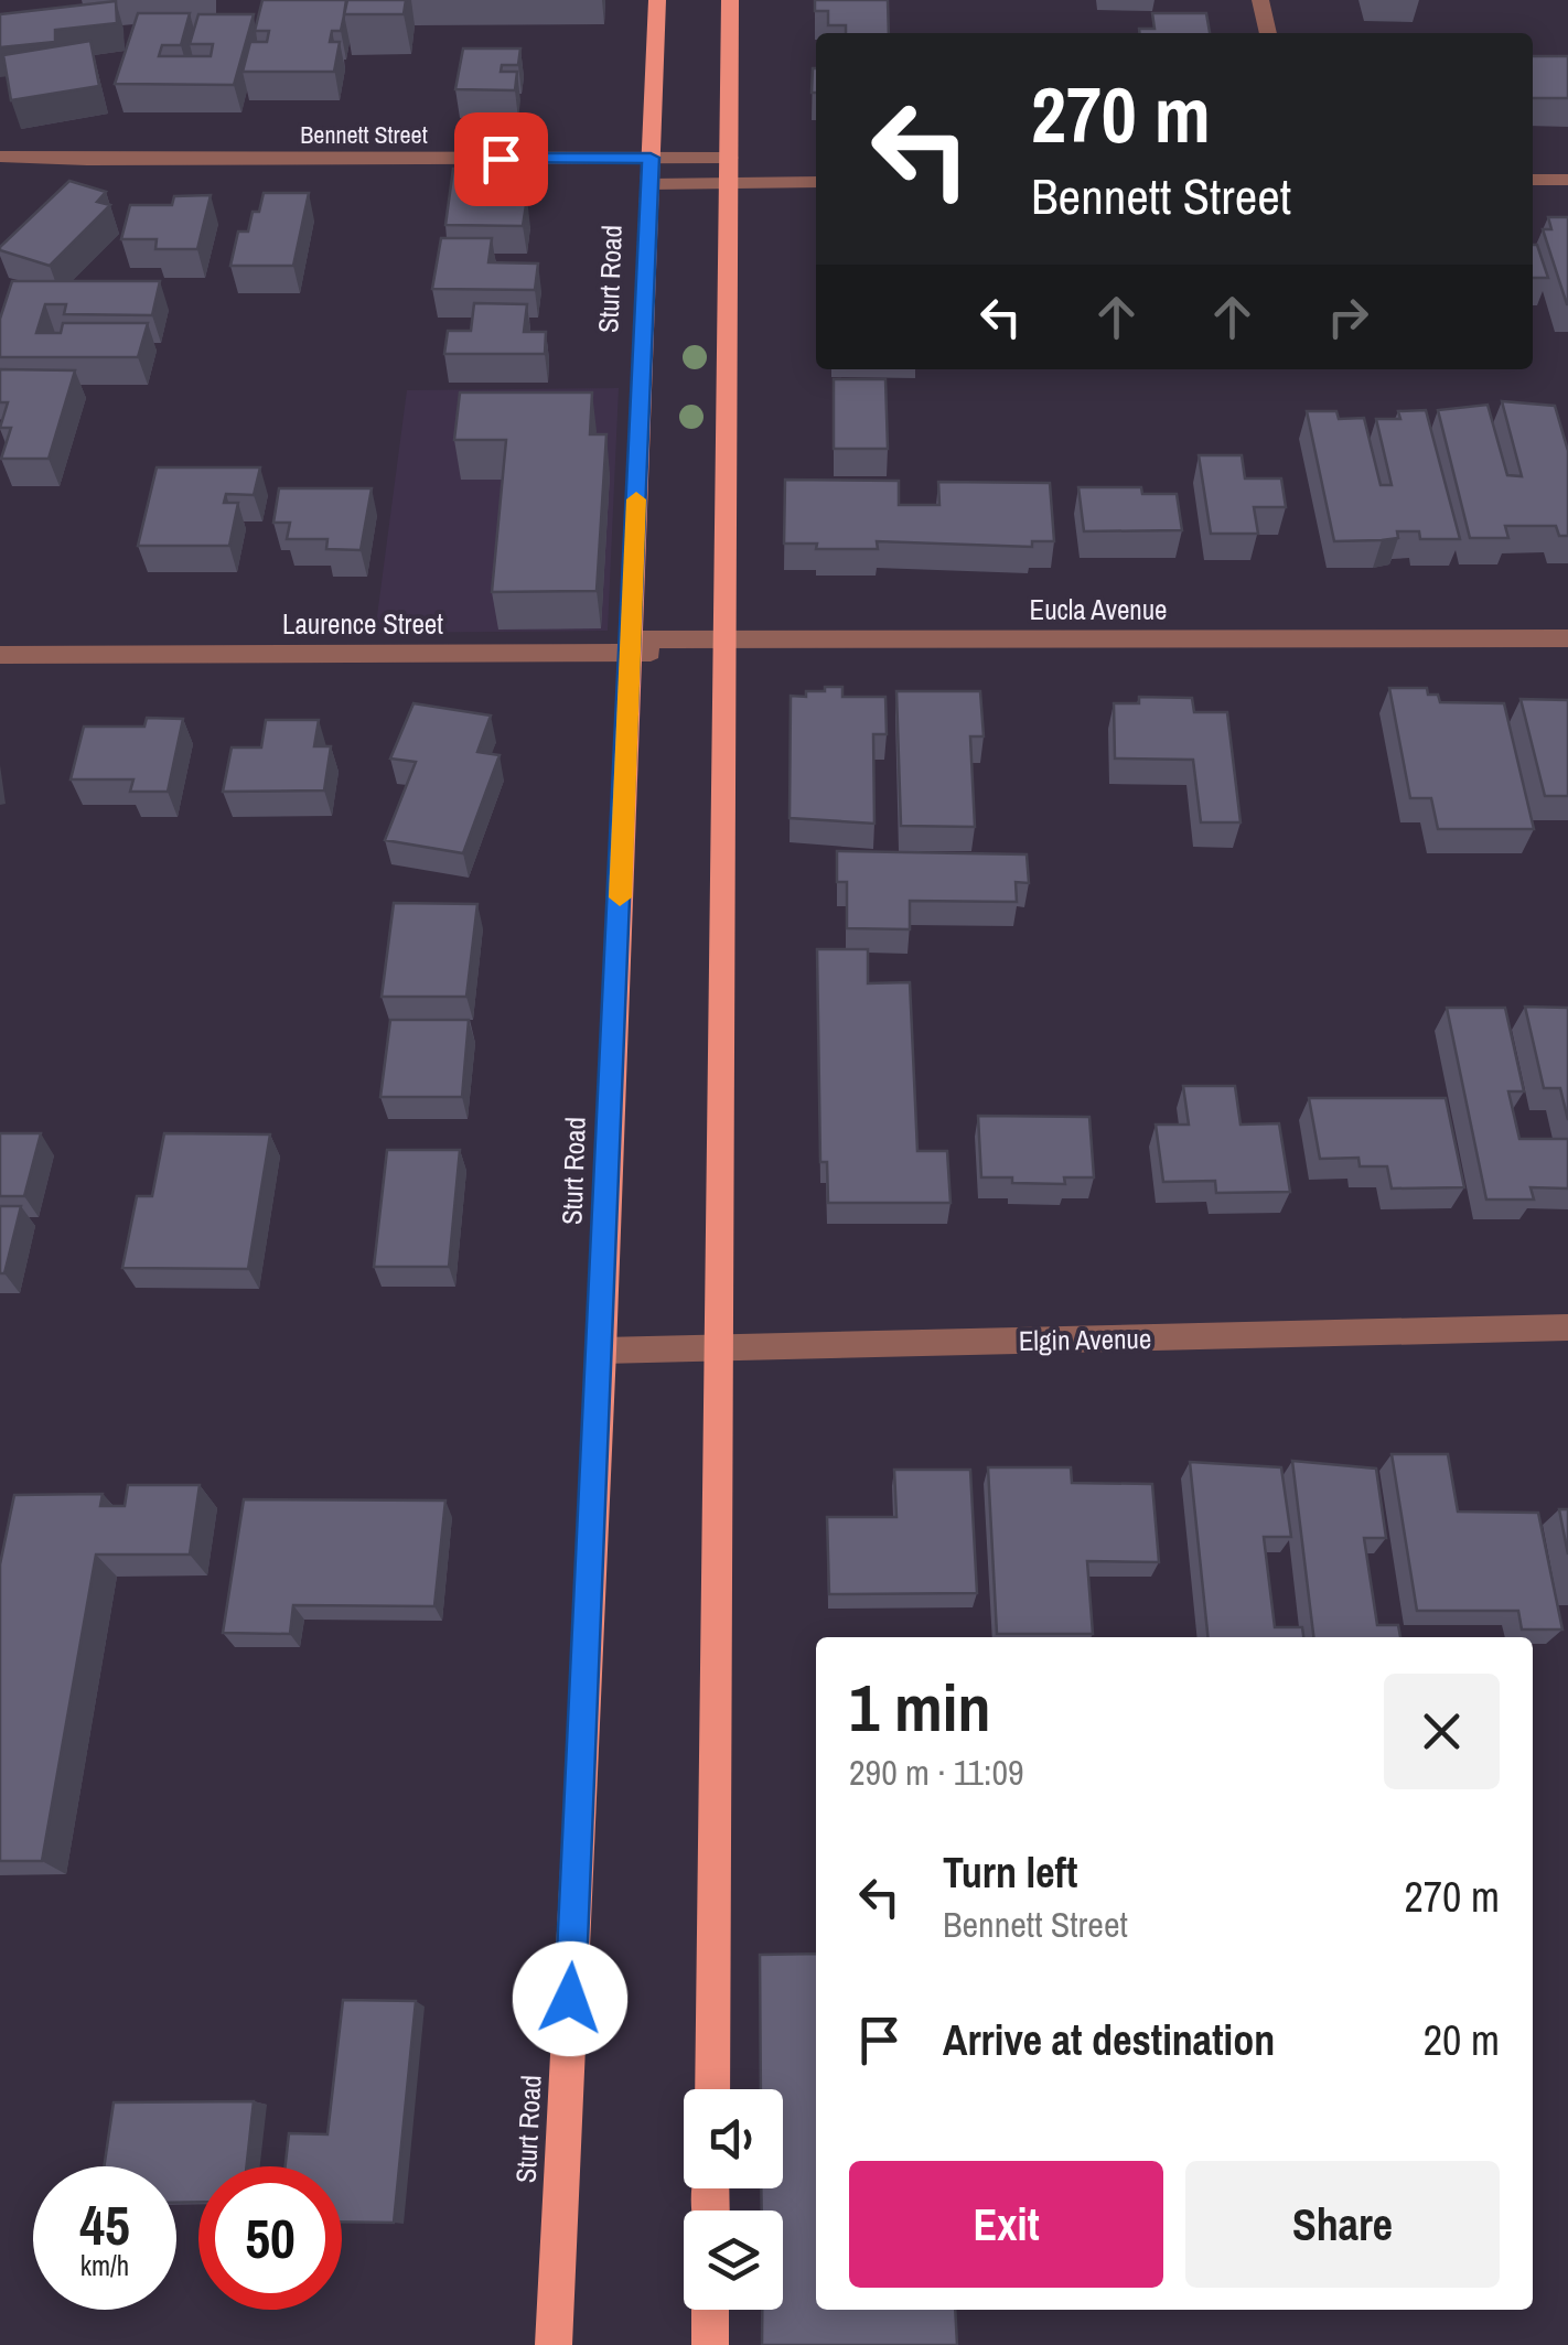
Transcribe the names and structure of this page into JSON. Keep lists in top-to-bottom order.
{
  "streets": {
    "main road": ["Sturt Road"],
    "street": [
      "Bennett Street",
      "Eucla Avenue",
      "Laurence Street",
      "Elgin Avenue"
    ]
  },
  "crossings": [
    ["Bennett Street", "Sturt Road"],
    ["Sturt Road", "Laurence Street"],
    ["Sturt Road", "Elgin Avenue"],
    ["Eucla Avenue", "Laurence Street"]
  ],
  "page": {
    "turn": ["270 m", "Bennett Street"],
    "heading": ["1 min", "290 m · 11:09"],
    "list": [
      {
        "name": "Turn left",
        "note": "Bennett Street",
        "value": "270 m"
      },
      {
        "name": "Arrive at destination",
        "value": "20 m"
      }
    ],
    "buttons": ["Exit", "Share"],
    "speed": "45 km/h",
    "limit": "50"
  }
}
